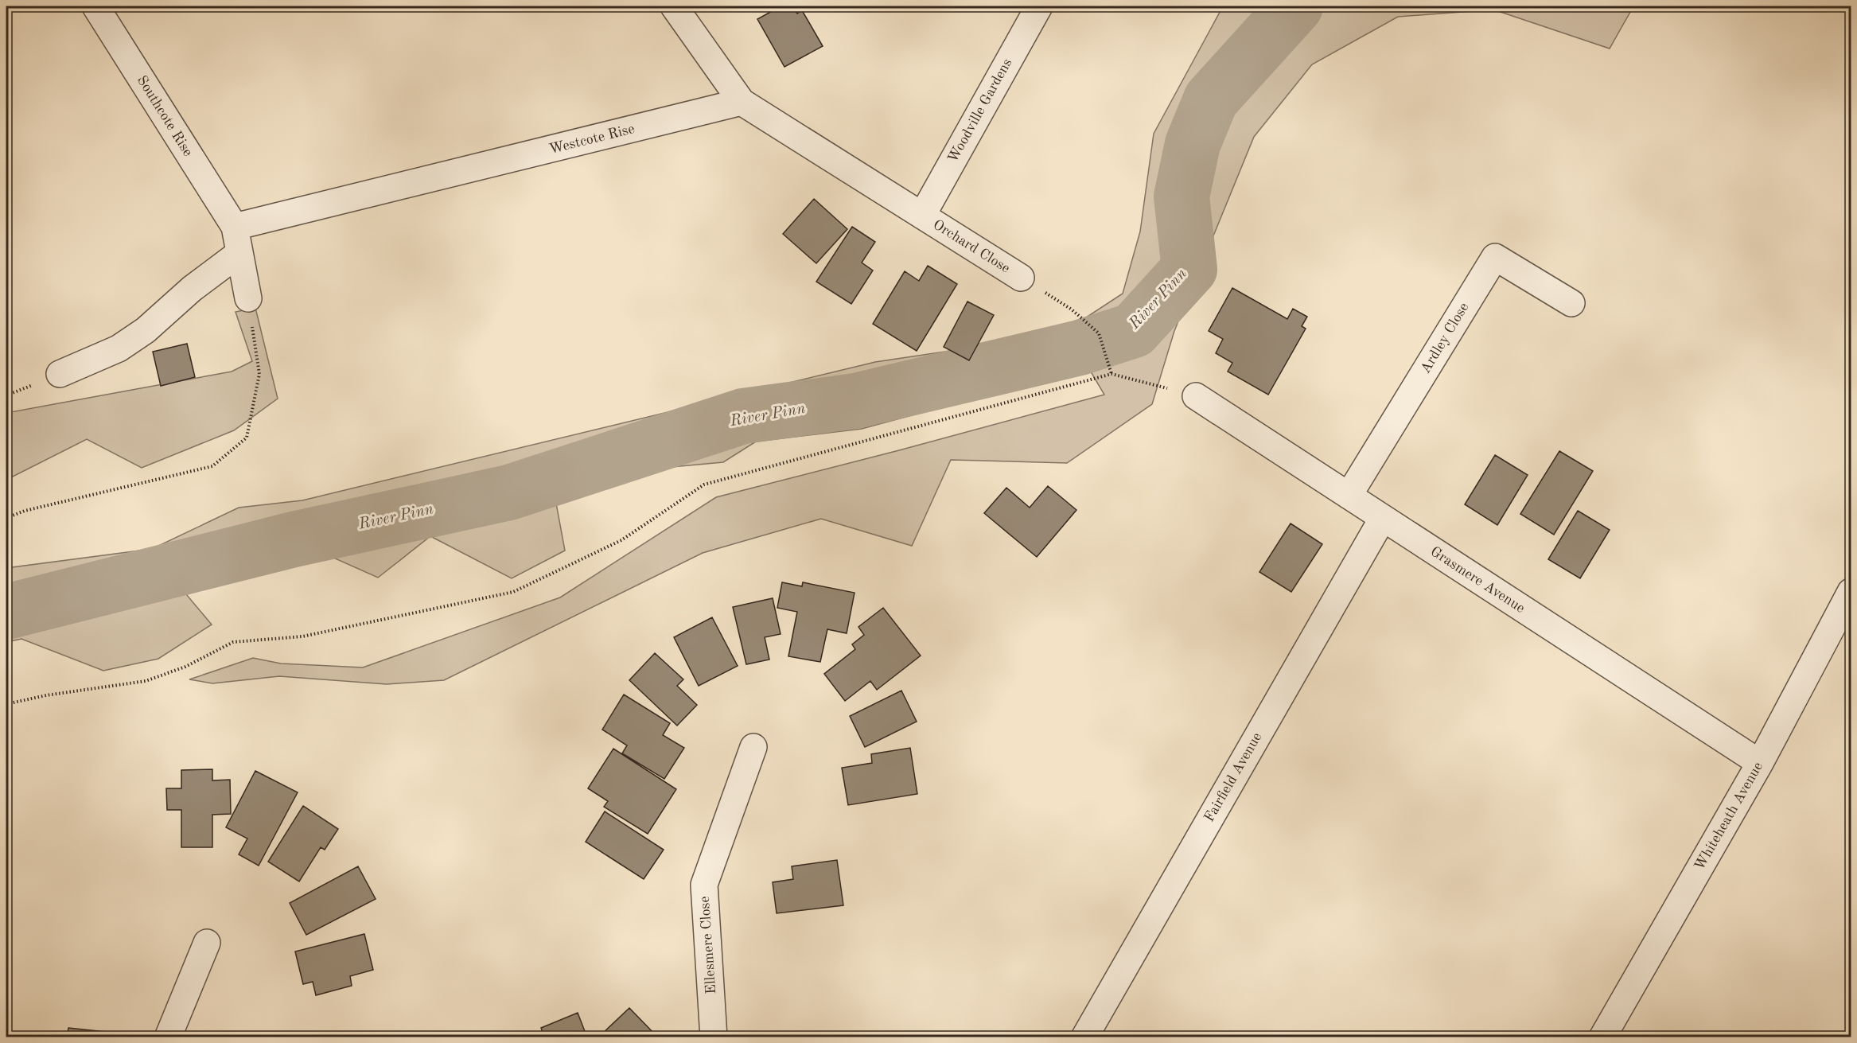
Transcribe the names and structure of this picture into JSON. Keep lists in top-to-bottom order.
{
  "streets": {
    "street": [
      "Woodville Gardens",
      "Southcote Rise",
      "Westcote Rise",
      "Orchard Close",
      "Ardley Close",
      "Grasmere Avenue",
      "Fairfield Avenue",
      "Whiteheath Avenue",
      "Ellesmere Close"
    ]
  },
  "crossings": [
    ["Woodville Gardens", "Orchard Close"],
    ["Southcote Rise", "Westcote Rise"],
    ["Ardley Close", "Grasmere Avenue"],
    ["Grasmere Avenue", "Fairfield Avenue"],
    ["Grasmere Avenue", "Whiteheath Avenue"]
  ],
  "water": ["River Pinn"]
}
